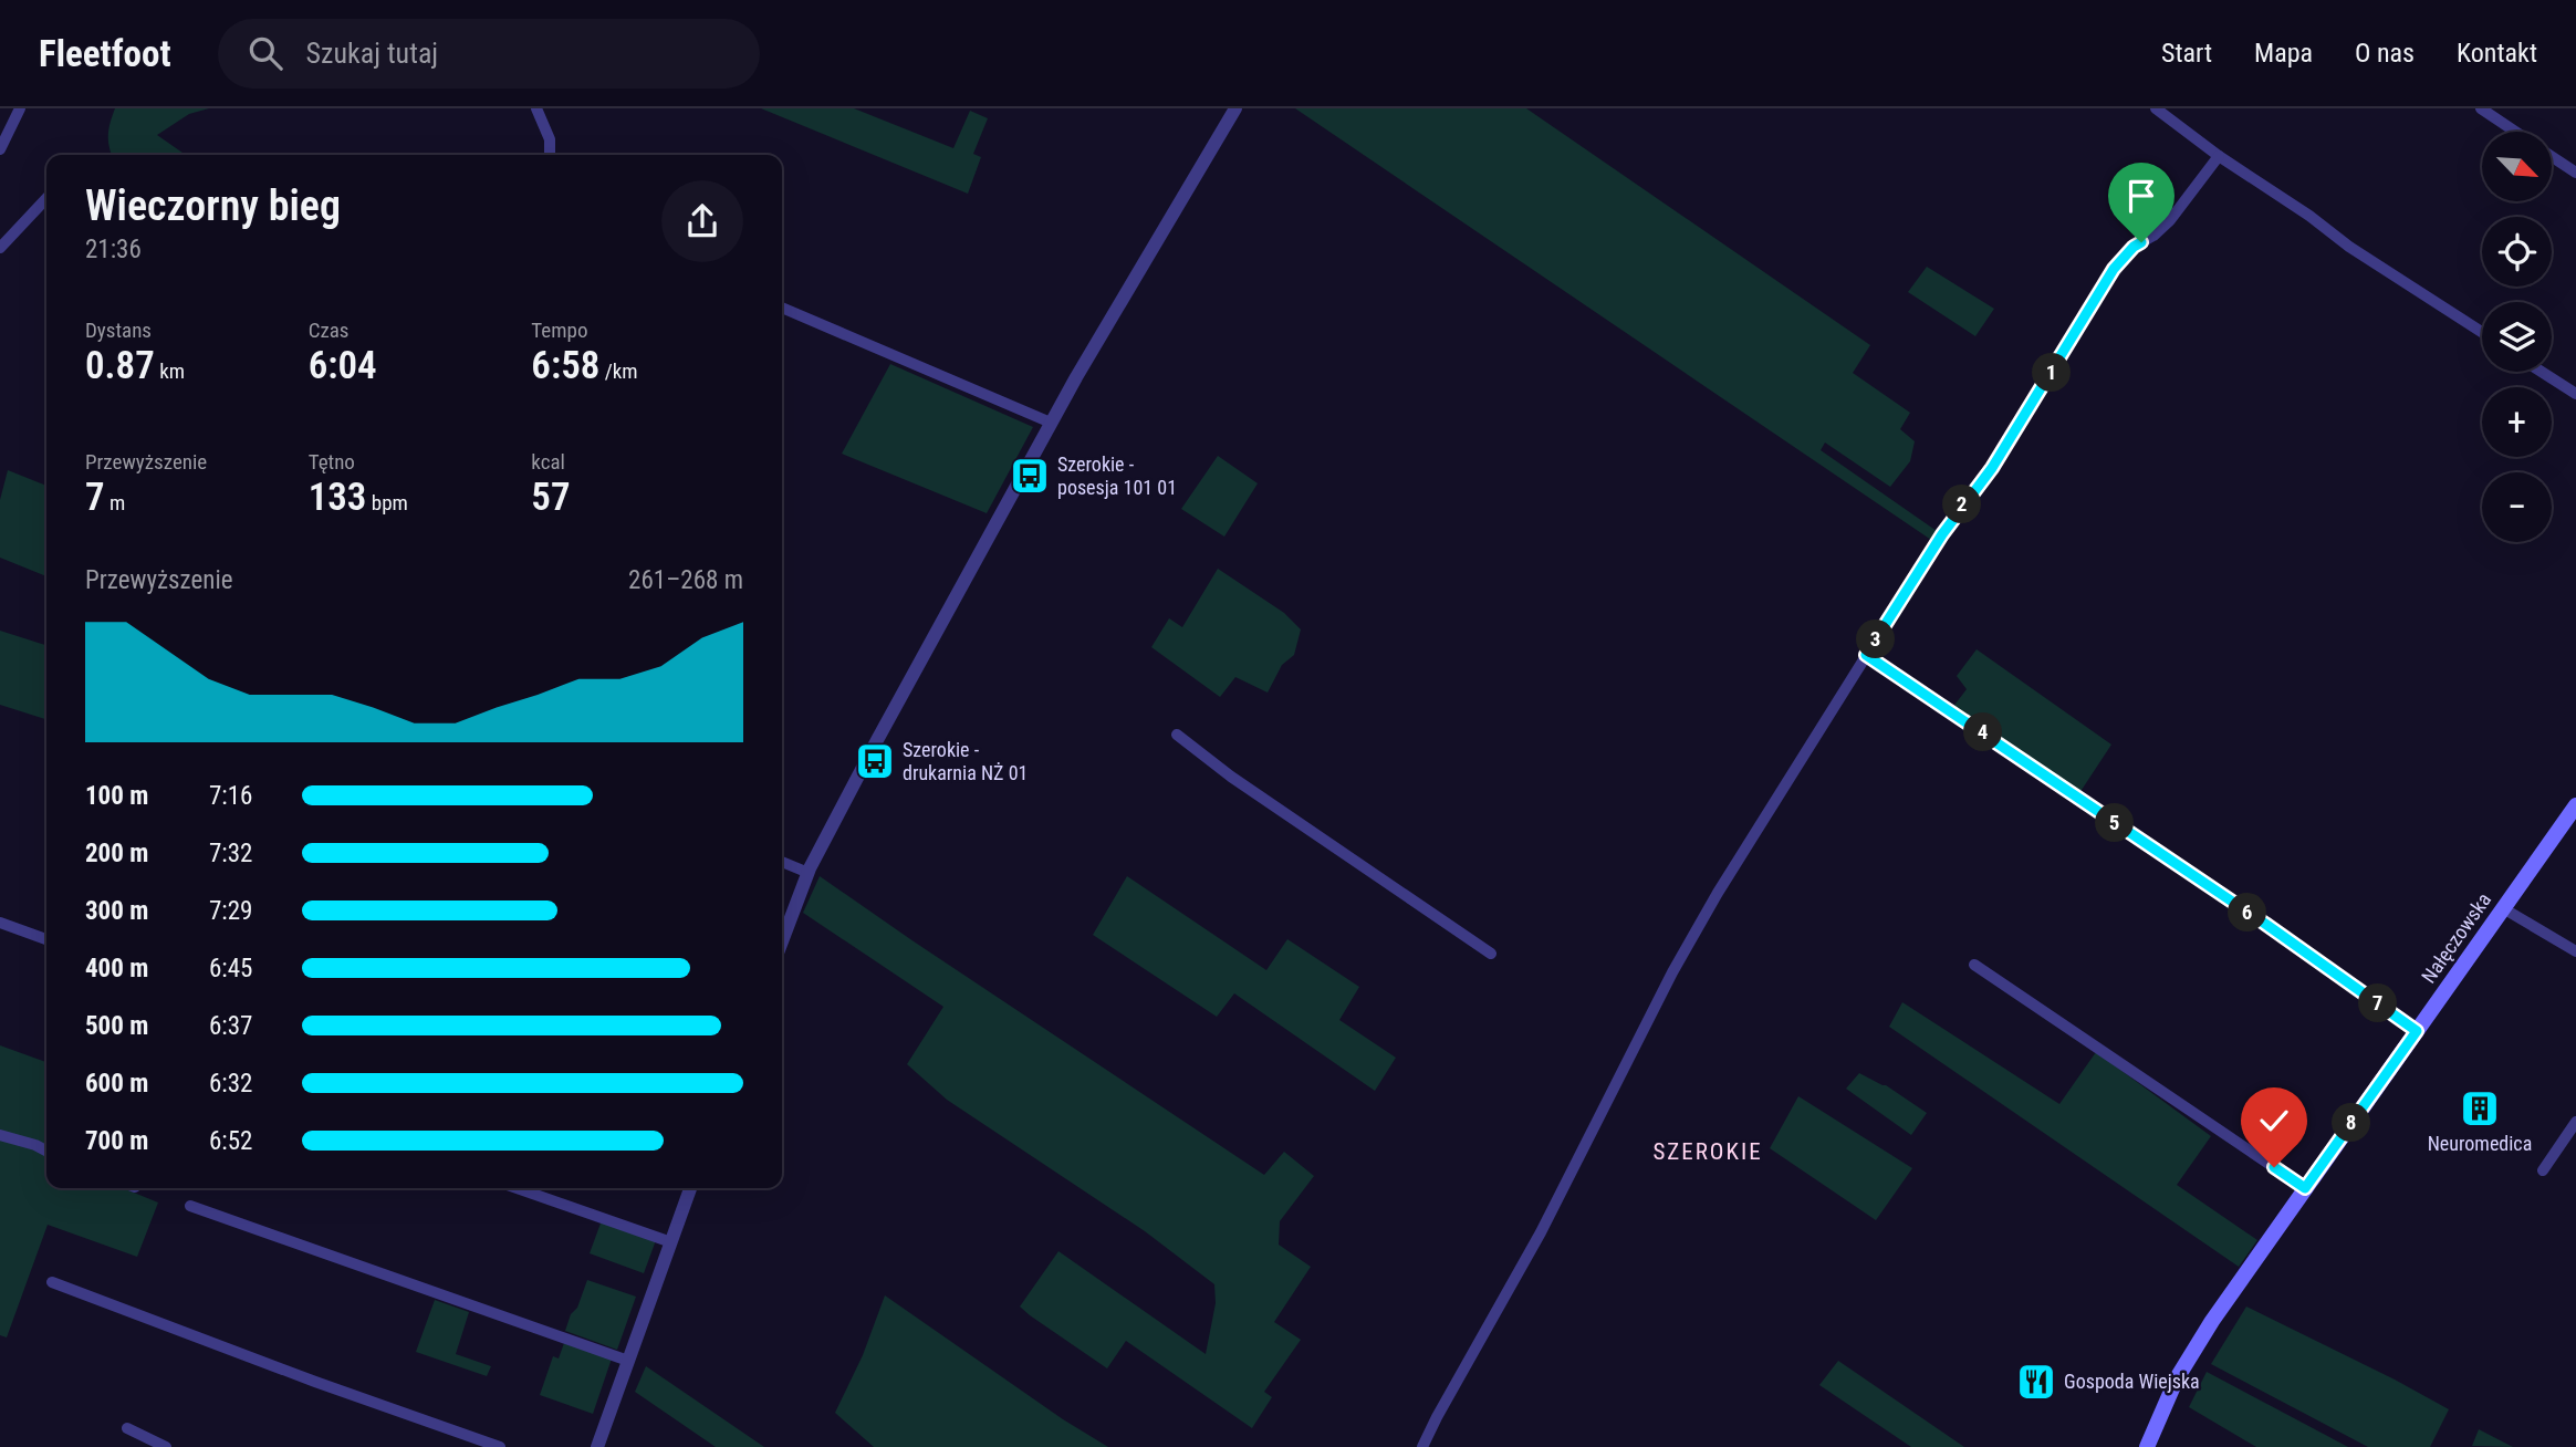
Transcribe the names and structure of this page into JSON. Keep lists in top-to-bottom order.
{
  "streets": {
    "main road": ["Nałęczowska"]
  },
  "districts": ["SZEROKIE"],
  "places": {
    "bus stop": ["Szerokie - posesja 101 01", "Szerokie - drukarnia NŻ 01"],
    "building": ["Neuromedica"],
    "restaurant": ["Gospoda Wiejska"]
  },
  "north": "bottom right",
  "page": {
    "header": "Fleetfoot",
    "search": "Szukaj tutaj",
    "nav": [
      "Start",
      "Mapa",
      "O nas",
      "Kontakt"
    ],
    "map_buttons": ["+", "−"],
    "heading": ["Wieczorny bieg", "21:36"],
    "stats": [
      ["Dystans", "0.87 km"],
      ["Czas", "6:04"],
      ["Tempo", "6:58 /km"],
      ["Przewyższenie", "7 m"],
      ["Tętno", "133 bpm"],
      ["kcal", "57"]
    ],
    "pins": [
      "1",
      "2",
      "3",
      "4",
      "5",
      "6",
      "7",
      "8"
    ],
    "chart": ["Przewyższenie", "261–268 m"],
    "list": [
      {
        "name": "100 m",
        "note": "7:16"
      },
      {
        "name": "200 m",
        "note": "7:32"
      },
      {
        "name": "300 m",
        "note": "7:29"
      },
      {
        "name": "400 m",
        "note": "6:45"
      },
      {
        "name": "500 m",
        "note": "6:37"
      },
      {
        "name": "600 m",
        "note": "6:32"
      },
      {
        "name": "700 m",
        "note": "6:52"
      }
    ]
  }
}
